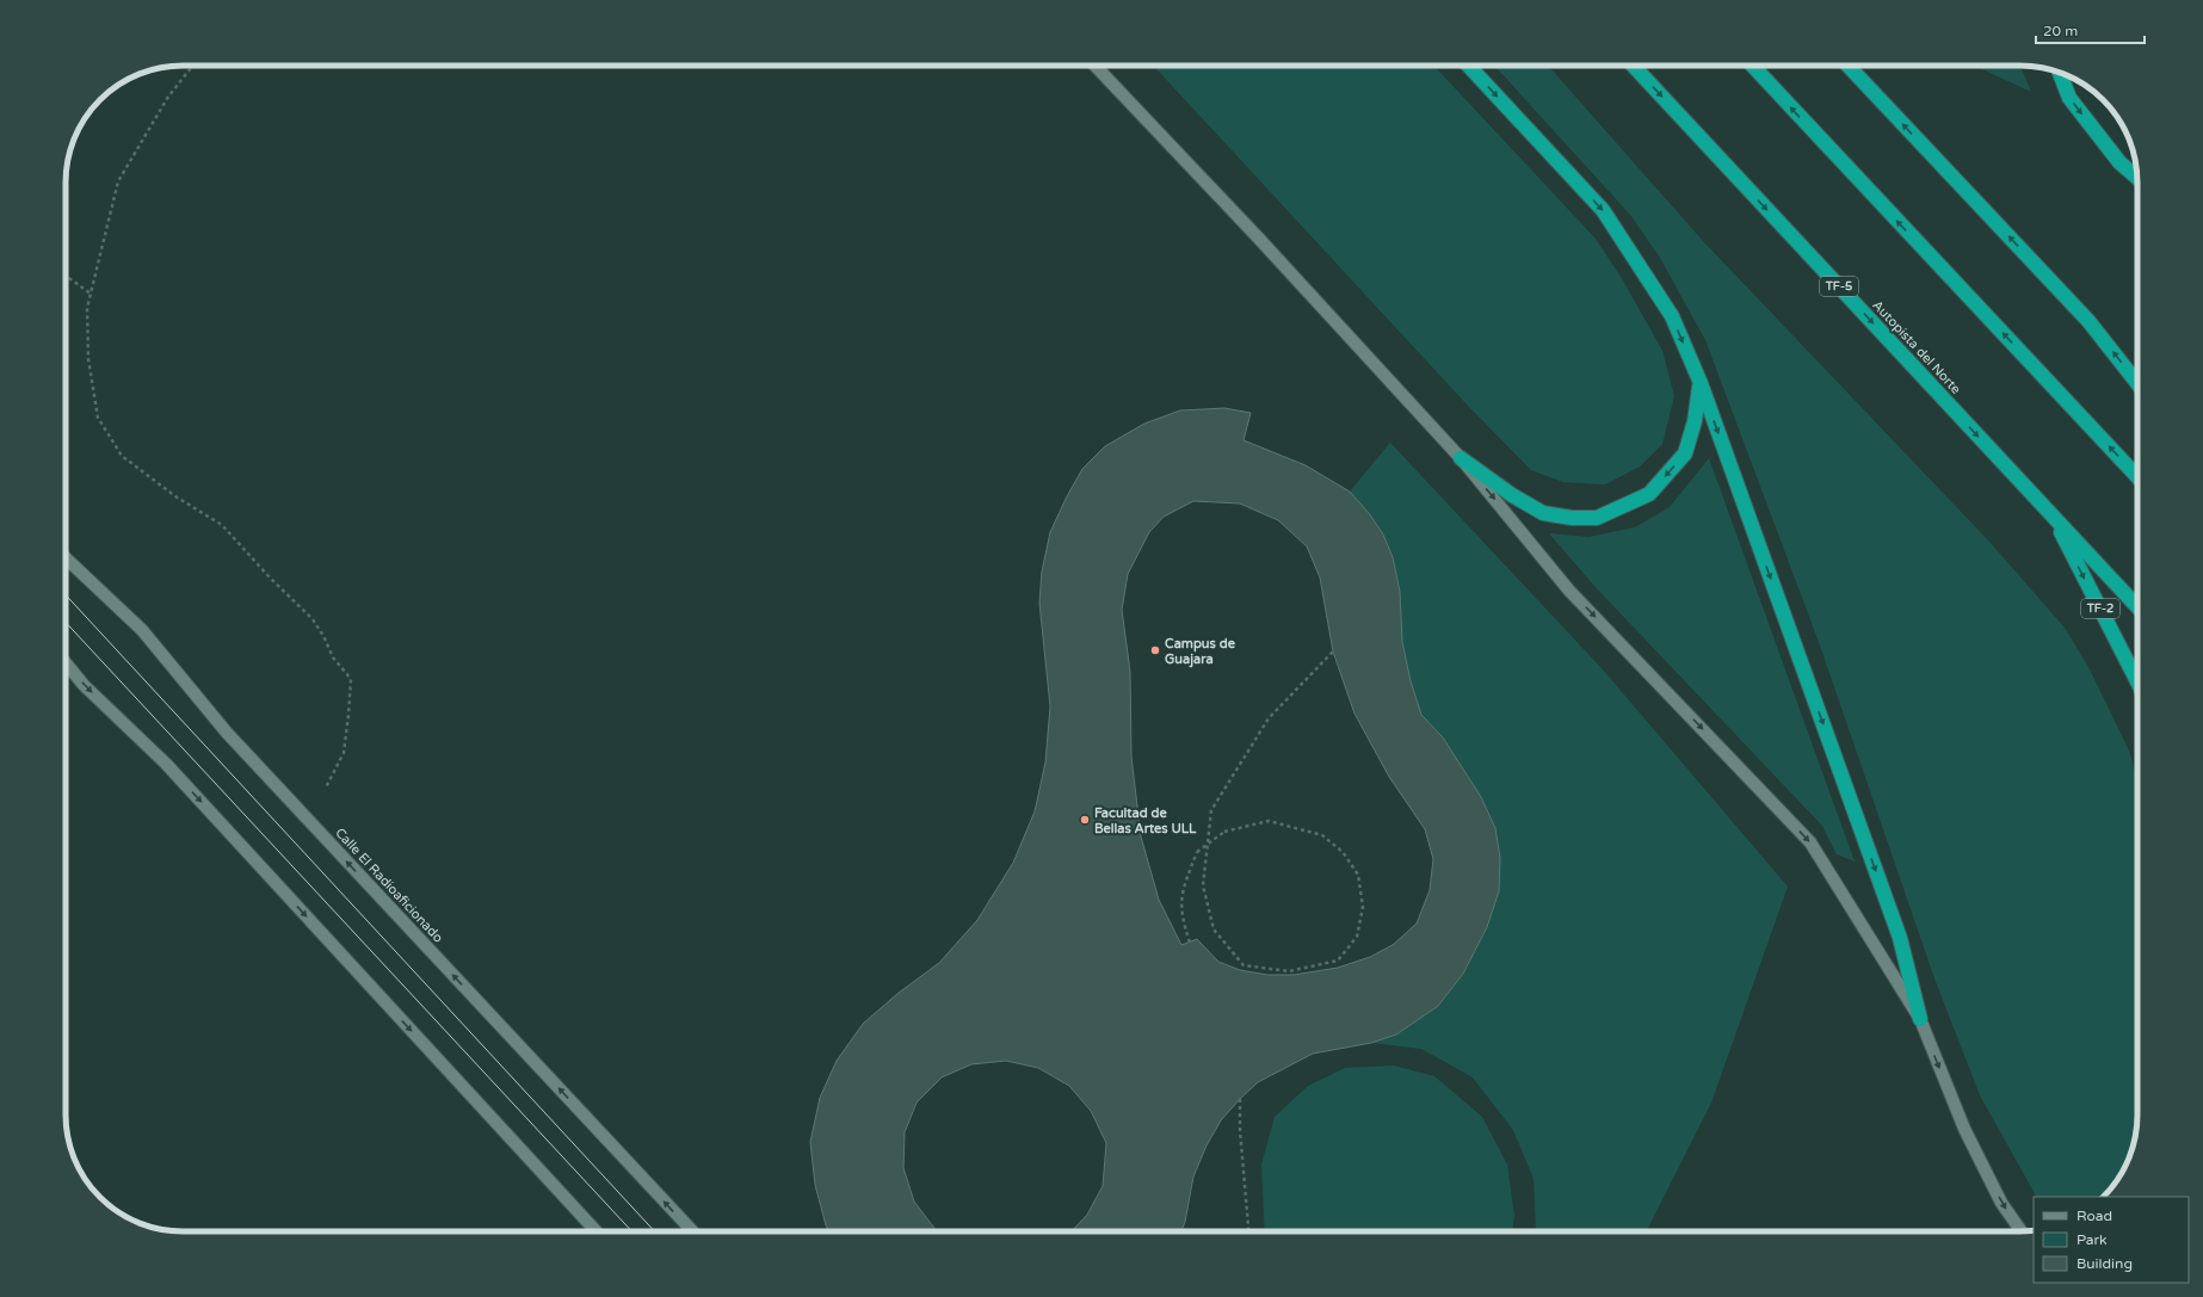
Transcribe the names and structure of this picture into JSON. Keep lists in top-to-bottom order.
{
  "streets": {
    "highway": ["TF-5", "Autopista del Norte", "TF-2"],
    "street": ["Calle El Radioaficionado"]
  },
  "crossings": [
    ["Autopista del Norte", "TF-2"]
  ],
  "places": ["Campus de Guajara", "Facultad de Bellas Artes ULL"],
  "legend": ["Road", "Park", "Building"],
  "scale_bar": "20 m"
}
